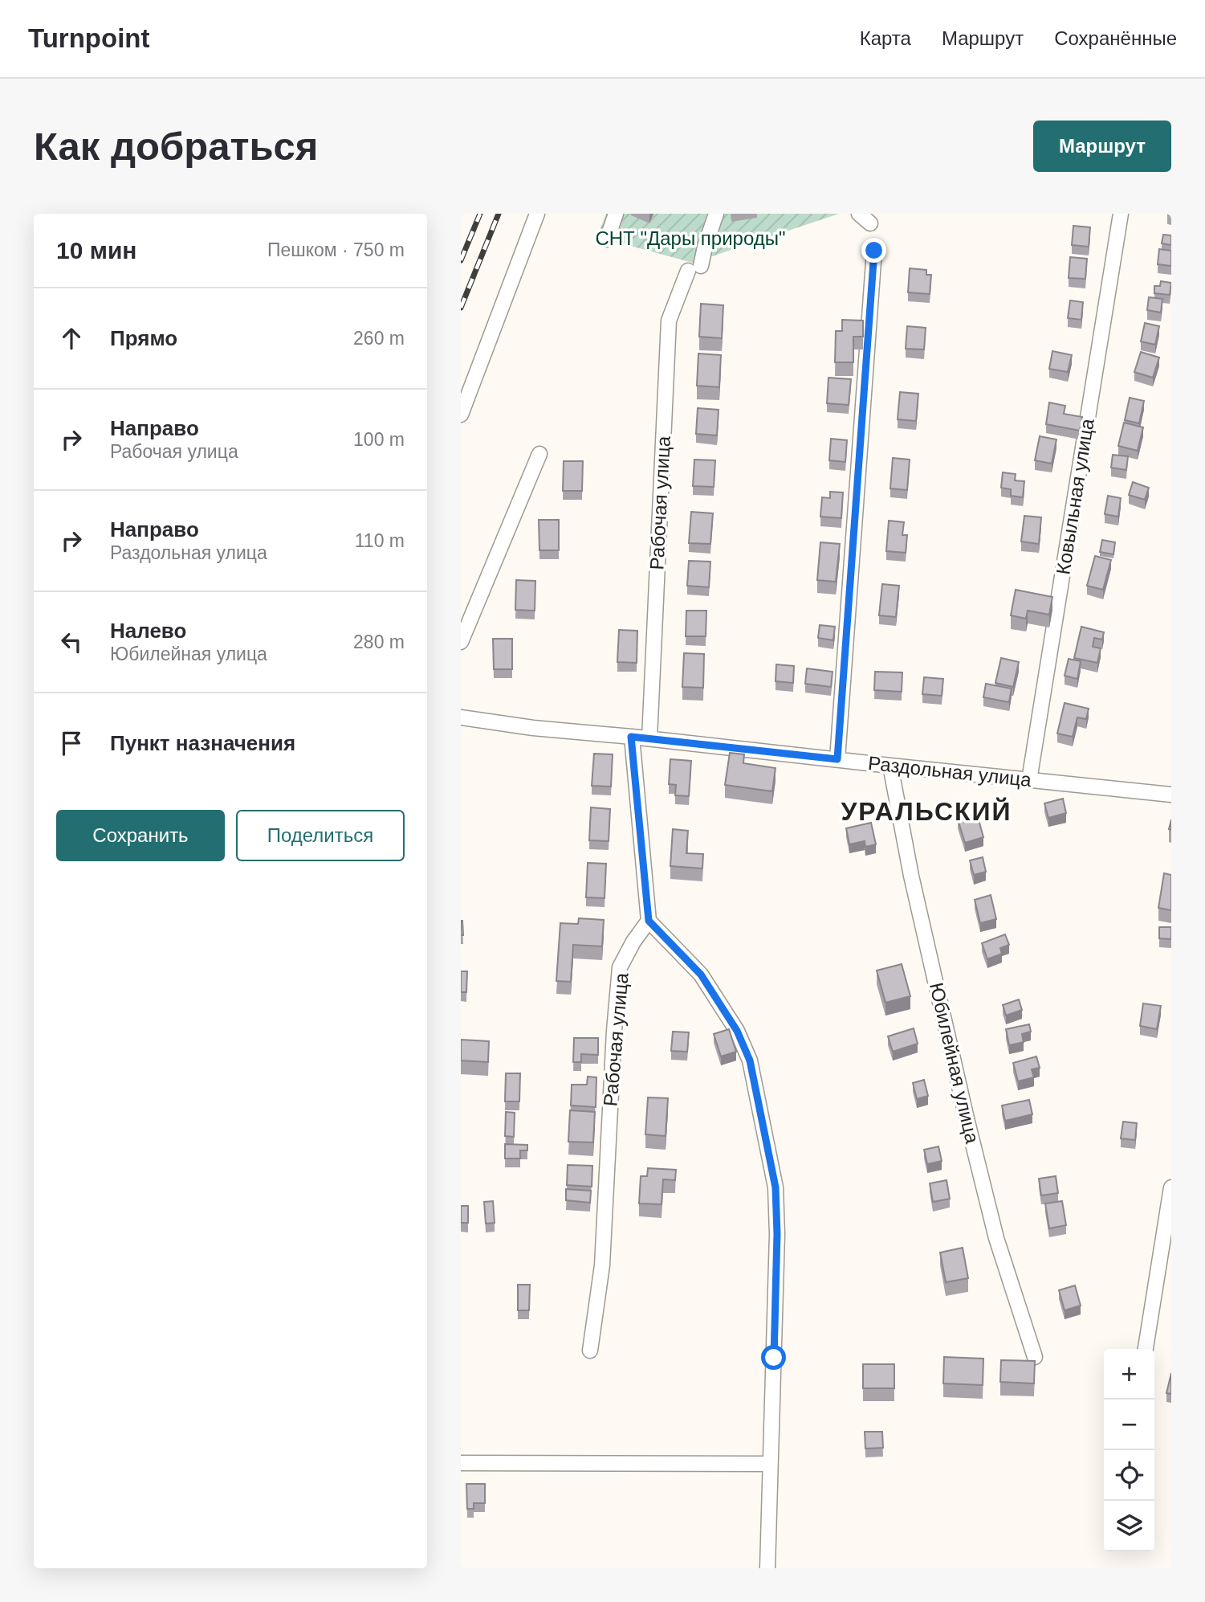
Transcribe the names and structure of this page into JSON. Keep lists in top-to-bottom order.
{
  "streets": {
    "street": [
      "Ковыльная улица",
      "Рабочая улица",
      "Раздольная улица",
      "Юбилейная улица"
    ]
  },
  "crossings": [
    ["Ковыльная улица", "Раздольная улица"],
    ["Рабочая улица", "Раздольная улица"],
    ["Раздольная улица", "Юбилейная улица"]
  ],
  "districts": ["УРАЛЬСКИЙ"],
  "parks": ["СНТ \"Дары природы\""],
  "page": {
    "header": "Turnpoint",
    "nav": ["Карта", "Маршрут", "Сохранённые"],
    "buttons": [
      "Маршрут",
      ["Сохранить", "Поделиться"]
    ],
    "title": "Как добраться",
    "heading": ["10 мин", "Пешком · 750 m"],
    "list": [
      ["Прямо", "260 m"],
      ["Направо", "Рабочая улица", "100 m"],
      ["Направо", "Раздольная улица", "110 m"],
      ["Налево", "Юбилейная улица", "280 m"],
      "Пункт назначения"
    ],
    "map_buttons": ["+", "−"]
  }
}
